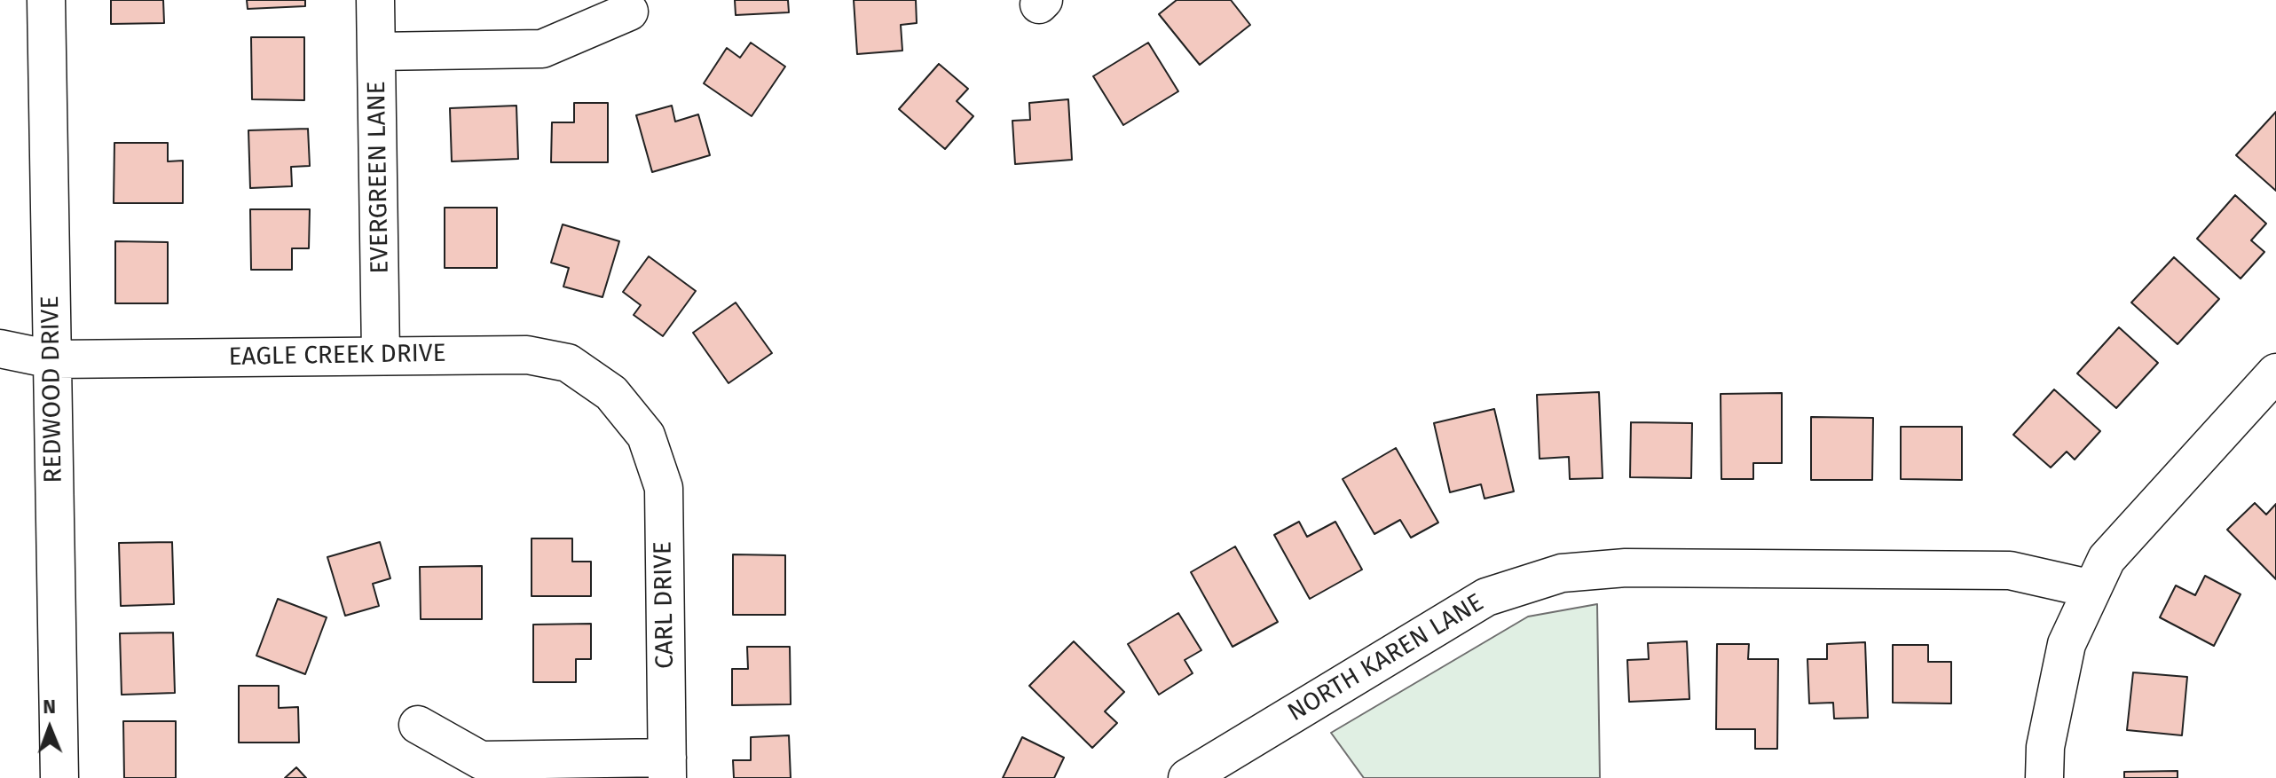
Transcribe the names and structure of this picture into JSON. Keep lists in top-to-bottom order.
{
  "streets": {
    "street": [
      "EVERGREEN LANE",
      "EAGLE CREEK DRIVE",
      "REDWOOD DRIVE",
      "CARL DRIVE",
      "NORTH KAREN LANE"
    ]
  },
  "crossings": [
    ["EVERGREEN LANE", "EAGLE CREEK DRIVE"],
    ["EAGLE CREEK DRIVE", "REDWOOD DRIVE"],
    ["EAGLE CREEK DRIVE", "CARL DRIVE"]
  ],
  "north": "top"
}
